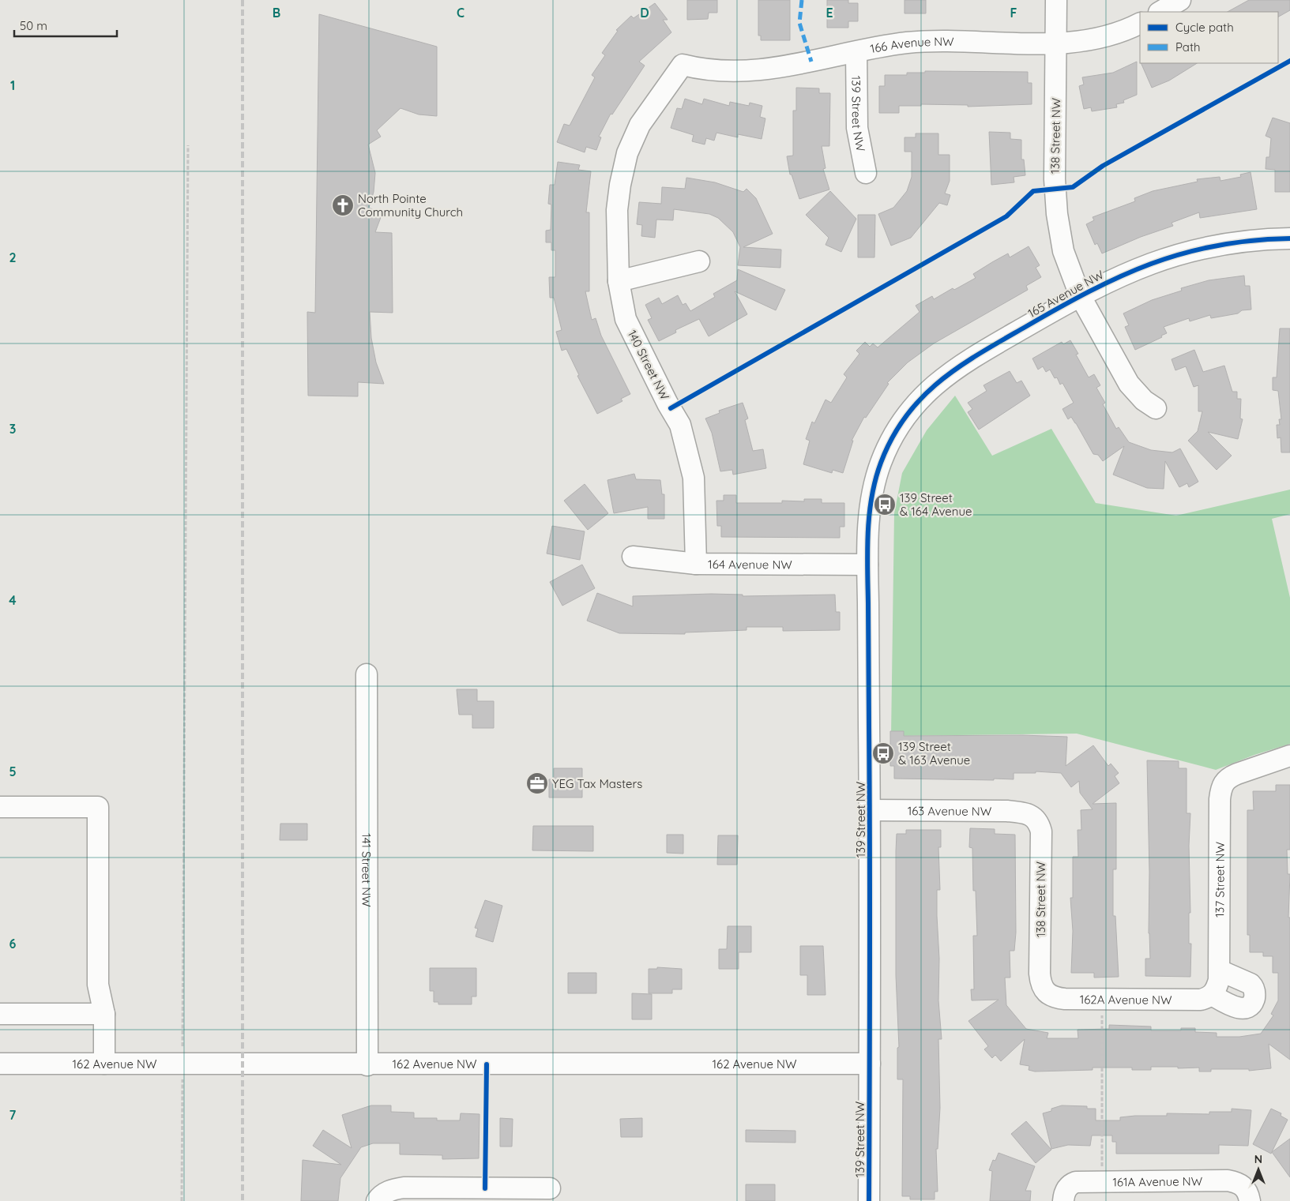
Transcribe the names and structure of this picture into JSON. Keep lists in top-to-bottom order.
{
  "streets": {
    "street": [
      "166 Avenue NW",
      "139 Street NW",
      "138 Street NW",
      "165 Avenue NW",
      "140 Street NW",
      "164 Avenue NW",
      "163 Avenue NW",
      "141 Street NW",
      "137 Street NW",
      "162A Avenue NW",
      "162 Avenue NW",
      "161A Avenue NW"
    ]
  },
  "crossings": [
    ["166 Avenue NW", "139 Street NW"],
    ["166 Avenue NW", "138 Street NW"],
    ["166 Avenue NW", "140 Street NW"],
    ["139 Street NW", "165 Avenue NW"],
    ["139 Street NW", "164 Avenue NW"],
    ["139 Street NW", "163 Avenue NW"],
    ["139 Street NW", "162 Avenue NW"],
    ["138 Street NW", "165 Avenue NW"],
    ["138 Street NW", "163 Avenue NW"],
    ["138 Street NW", "162A Avenue NW"],
    ["140 Street NW", "164 Avenue NW"],
    ["141 Street NW", "162 Avenue NW"],
    ["137 Street NW", "162A Avenue NW"]
  ],
  "places": {
    "church": ["North Pointe Community Church"],
    "bus stop": ["139 Street & 164 Avenue", "139 Street & 163 Avenue"],
    "office": ["YEG Tax Masters"]
  },
  "legend": ["Cycle path", "Path"],
  "scale_bar": "50 m",
  "north": "top",
  "grid": {
    "columns": [
      "B",
      "C",
      "D",
      "E",
      "F"
    ],
    "rows": [
      "1",
      "2",
      "3",
      "4",
      "5",
      "6",
      "7"
    ]
  }
}
